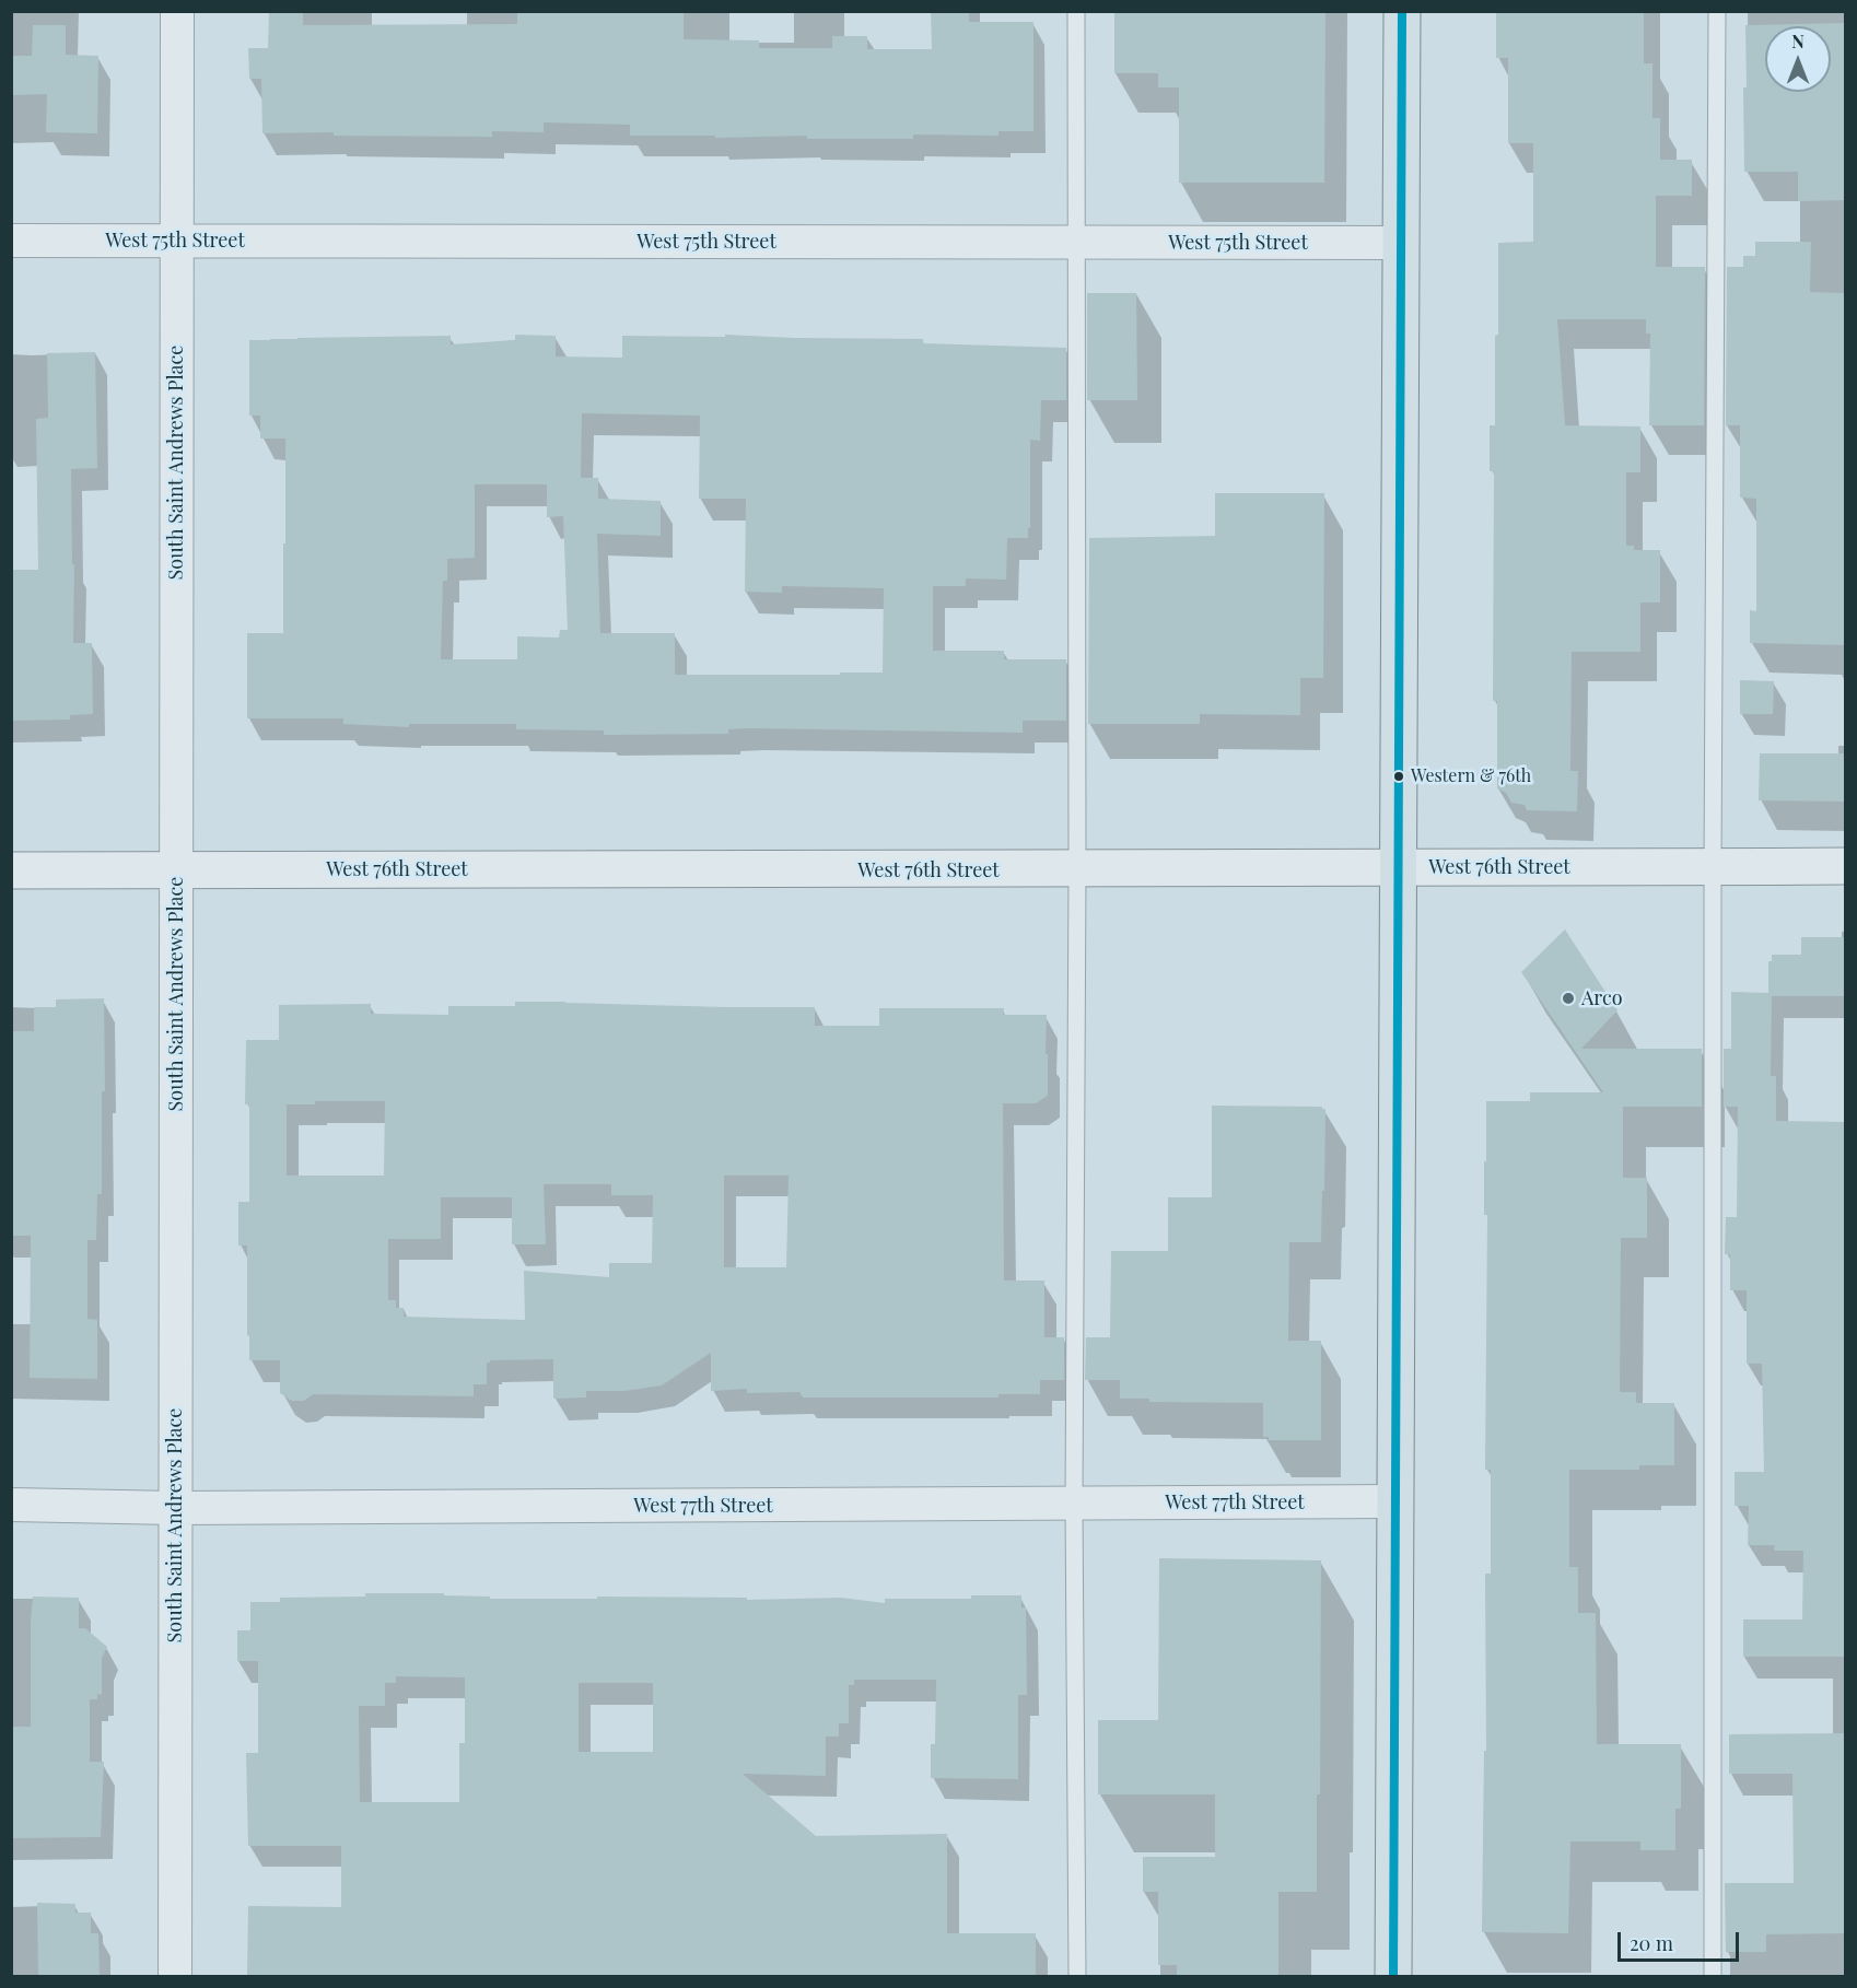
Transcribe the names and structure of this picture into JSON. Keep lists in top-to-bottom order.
{
  "streets": {
    "street": [
      "West 75th Street",
      "South Saint Andrews Place",
      "West 76th Street",
      "West 77th Street"
    ]
  },
  "crossings": [
    ["West 75th Street", "South Saint Andrews Place"],
    ["South Saint Andrews Place", "West 76th Street"],
    ["South Saint Andrews Place", "West 77th Street"]
  ],
  "places": ["Western & 76th", "Arco"],
  "scale_bar": "20 m",
  "north": "top"
}
